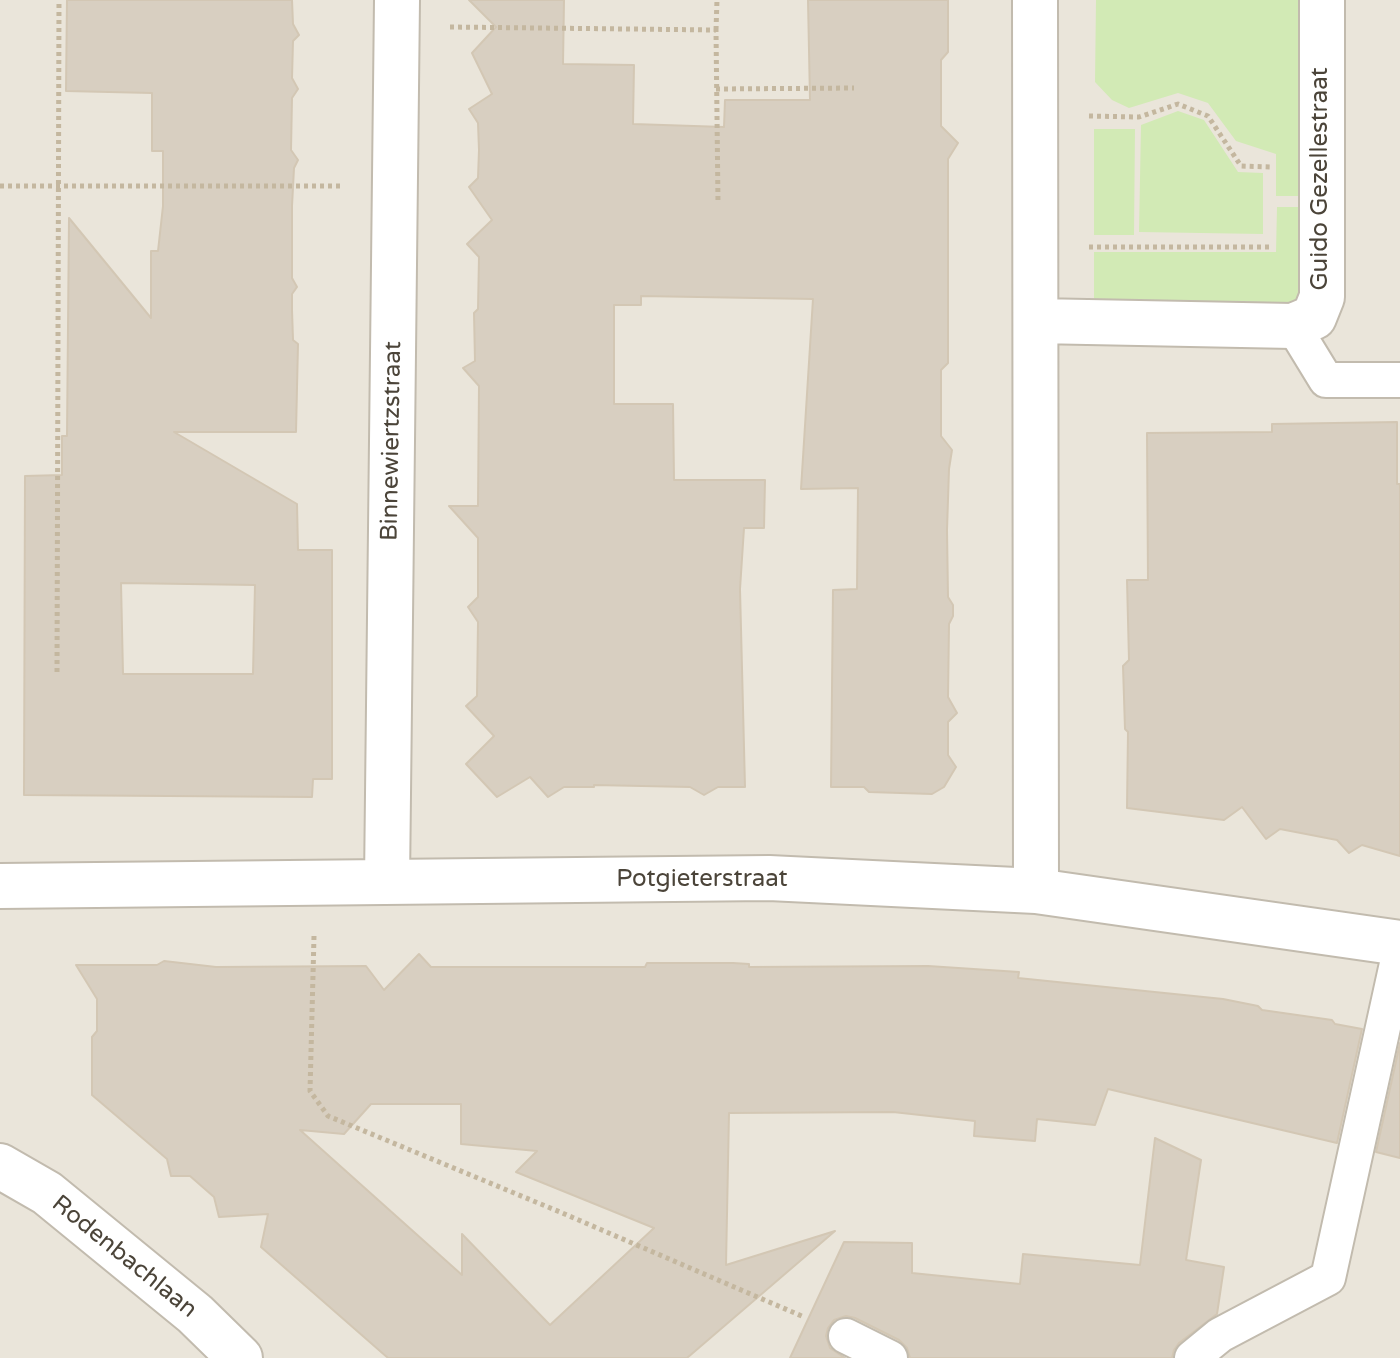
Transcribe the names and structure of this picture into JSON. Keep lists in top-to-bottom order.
{
  "streets": {
    "street": [
      "Guido Gezellestraat",
      "Binnewiertzstraat",
      "Potgieterstraat",
      "Rodenbachlaan"
    ]
  },
  "crossings": [
    ["Binnewiertzstraat", "Potgieterstraat"]
  ]
}
